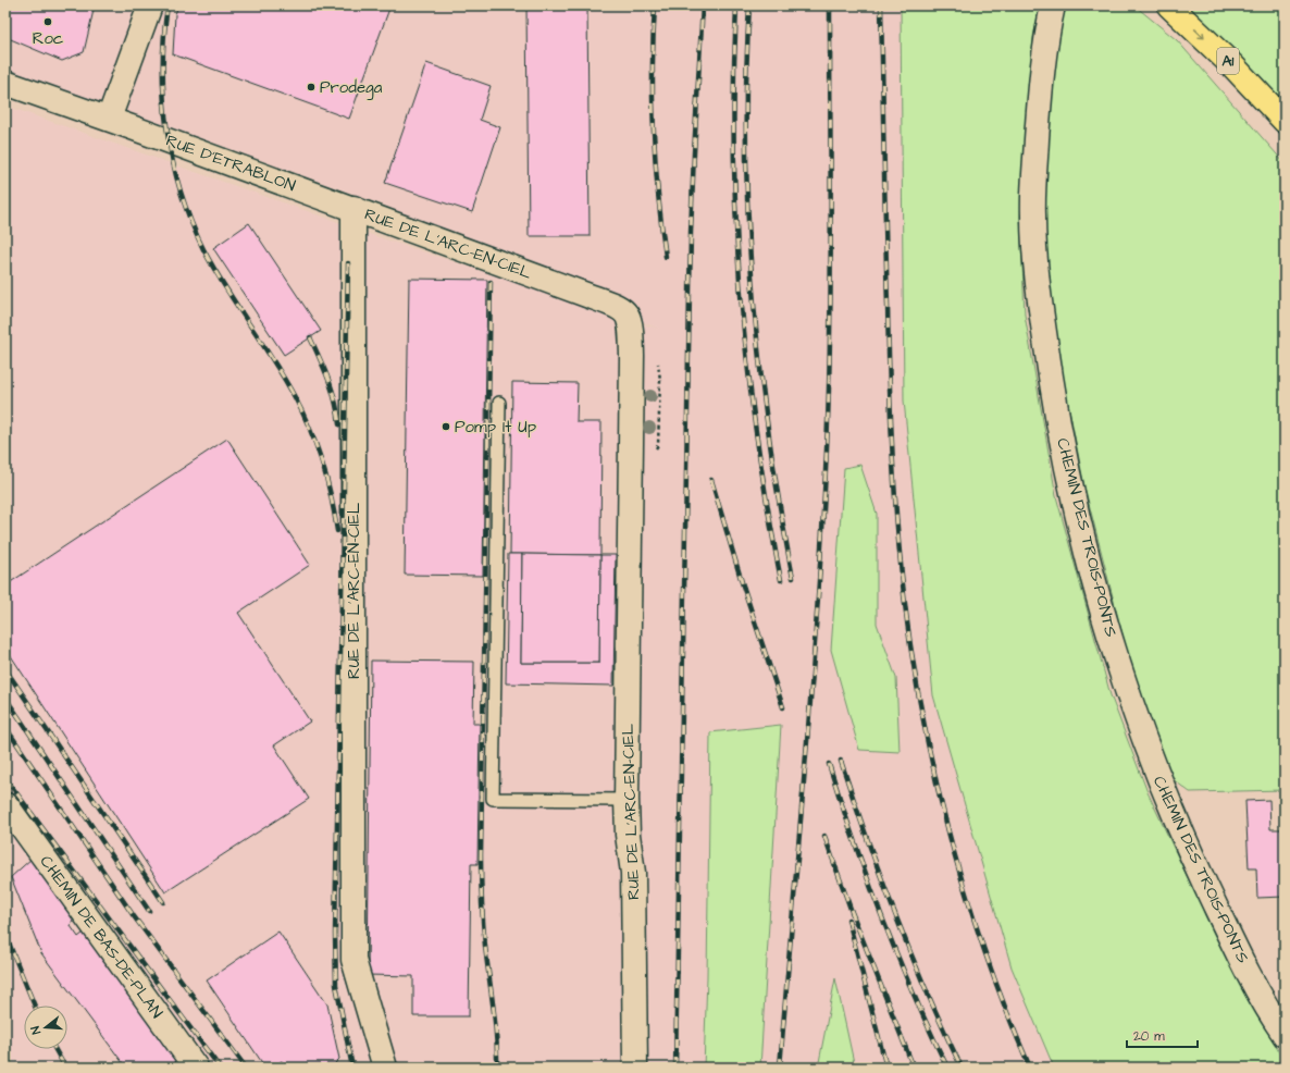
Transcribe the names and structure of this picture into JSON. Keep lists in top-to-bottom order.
{
  "streets": {
    "highway": ["A1"],
    "street": [
      "RUE D'ETRABLON",
      "RUE DE L'ARC-EN-CIEL",
      "CHEMIN DES TROIS-PONTS",
      "CHEMIN DE BAS-DE-PLAN"
    ]
  },
  "crossings": [
    ["RUE D'ETRABLON", "RUE DE L'ARC-EN-CIEL"]
  ],
  "places": ["Roc", "Prodega", "Pomp It Up"],
  "scale_bar": "20 m",
  "north": "left"
}
